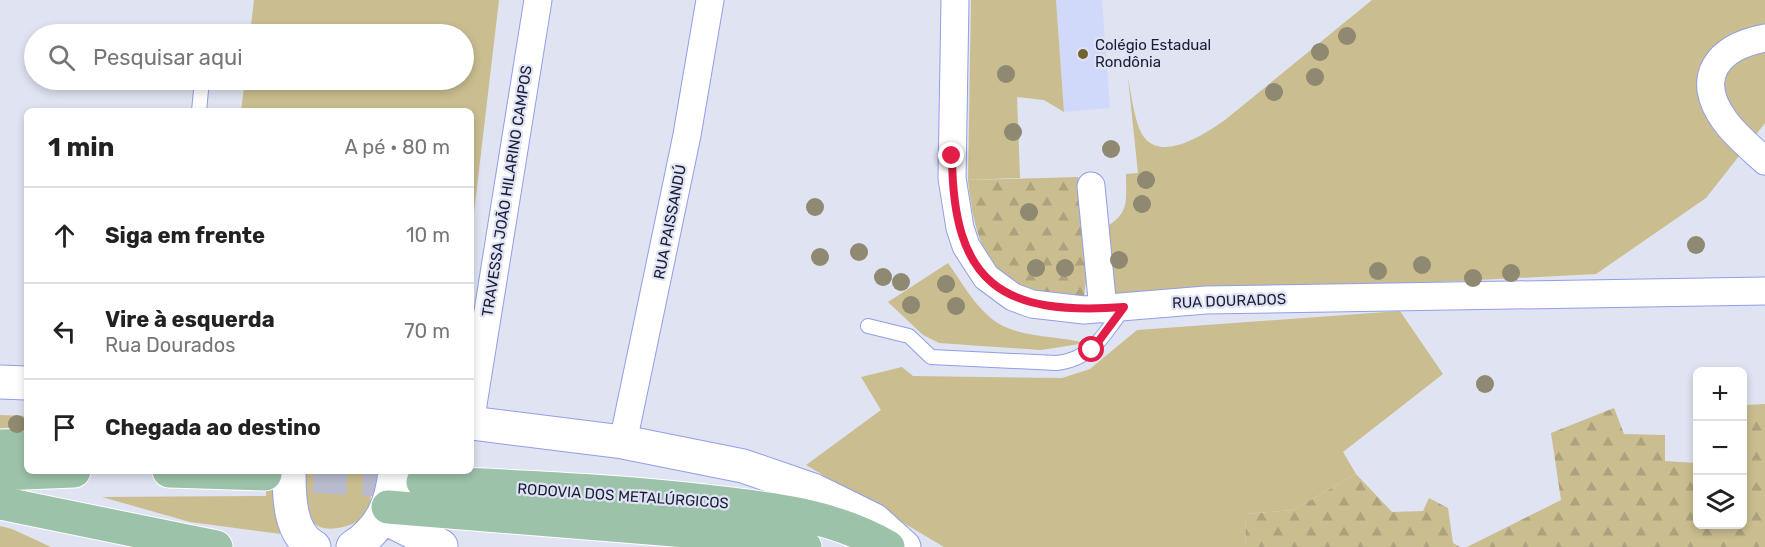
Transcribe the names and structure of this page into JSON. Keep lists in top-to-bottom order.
{
  "streets": {
    "main road": ["RODOVIA DOS METALÚRGICOS"],
    "street": ["TRAVESSA JOÃO HILARINO CAMPOS", "RUA PAISSANDÚ", "RUA DOURADOS"]
  },
  "places": ["Colégio Estadual Rondônia"],
  "page": {
    "search": "Pesquisar aqui",
    "heading": ["1 min", "A pé · 80 m"],
    "list": [
      ["Siga em frente", "10 m"],
      ["Vire à esquerda", "Rua Dourados", "70 m"],
      "Chegada ao destino"
    ],
    "map_buttons": ["+", "−"]
  }
}
